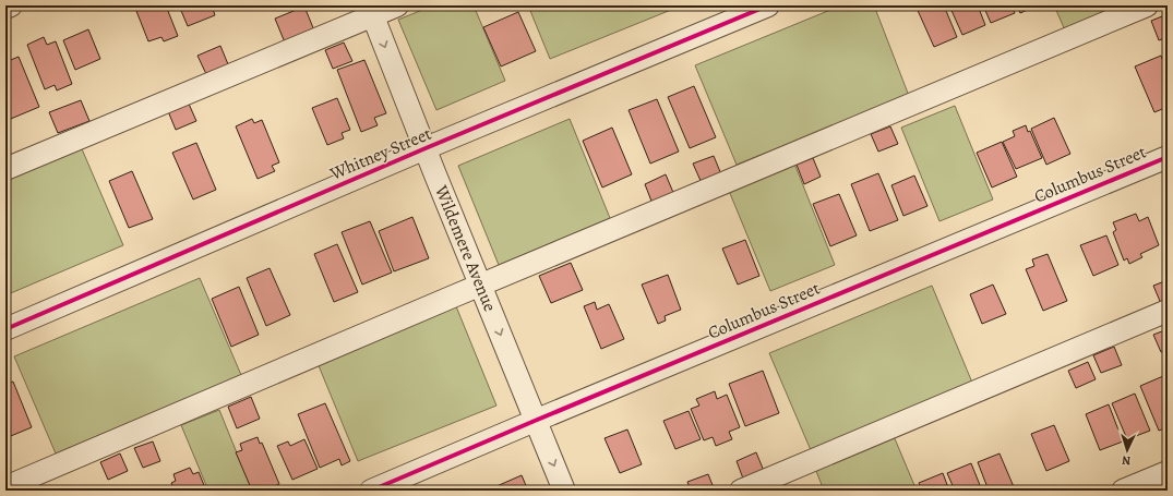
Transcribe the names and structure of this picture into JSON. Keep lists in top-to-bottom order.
{
  "streets": {
    "street": ["Whitney Street", "Columbus Street", "Wildemere Avenue"]
  },
  "crossings": [
    ["Whitney Street", "Wildemere Avenue"],
    ["Columbus Street", "Wildemere Avenue"]
  ],
  "one_way": ["Wildemere Avenue"],
  "north": "bottom"
}
